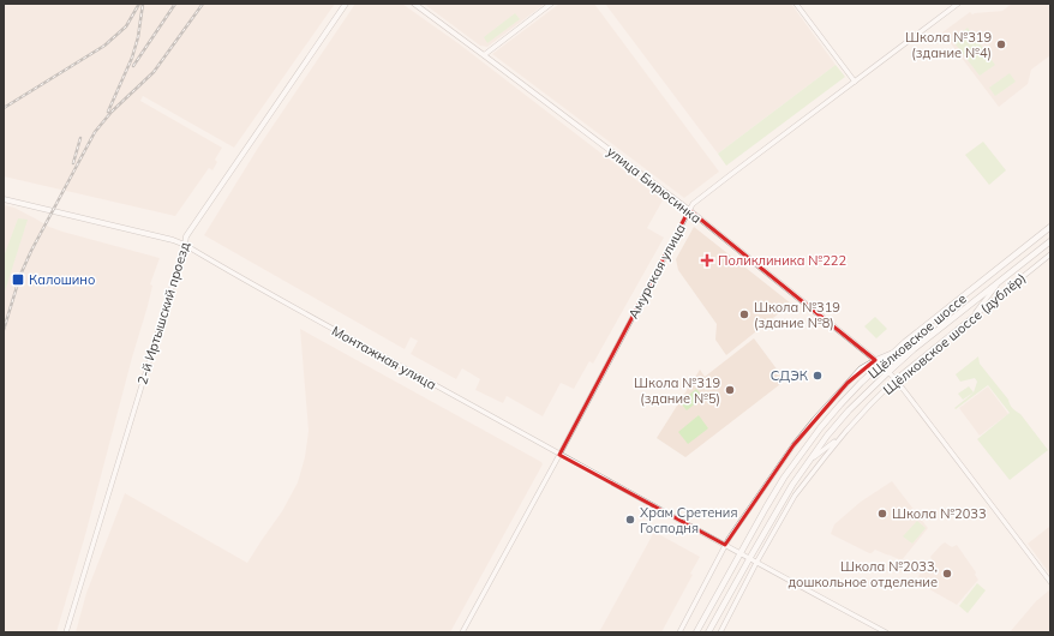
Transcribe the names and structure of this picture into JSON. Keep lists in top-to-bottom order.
{
  "streets": {
    "main road": [
      "улица Бирюсинка",
      "2-й Иртышский проезд",
      "Щёлковское шоссе",
      "Монтажная улица"
    ],
    "street": ["Амурская улица", "Щёлковское шоссе (дублёр)"]
  },
  "crossings": [
    ["улица Бирюсинка", "Амурская улица"],
    ["улица Бирюсинка", "Щёлковское шоссе (дублёр)"],
    ["улица Бирюсинка", "Щёлковское шоссе"],
    ["Амурская улица", "Монтажная улица"],
    ["2-й Иртышский проезд", "Монтажная улица"],
    ["Щёлковское шоссе (дублёр)", "Монтажная улица"],
    ["Щёлковское шоссе", "Монтажная улица"]
  ],
  "places": {
    "other": [
      "Школа №319 (здание №4)",
      "Школа №319 (здание №8)",
      "СДЭК",
      "Школа №319 (здание №5)",
      "Школа №2033",
      "Храм Сретения Господня",
      "Школа №2033, дошкольное отделение"
    ],
    "health": ["Поликлиника №222"],
    "transit": ["Калошино"]
  }
}
